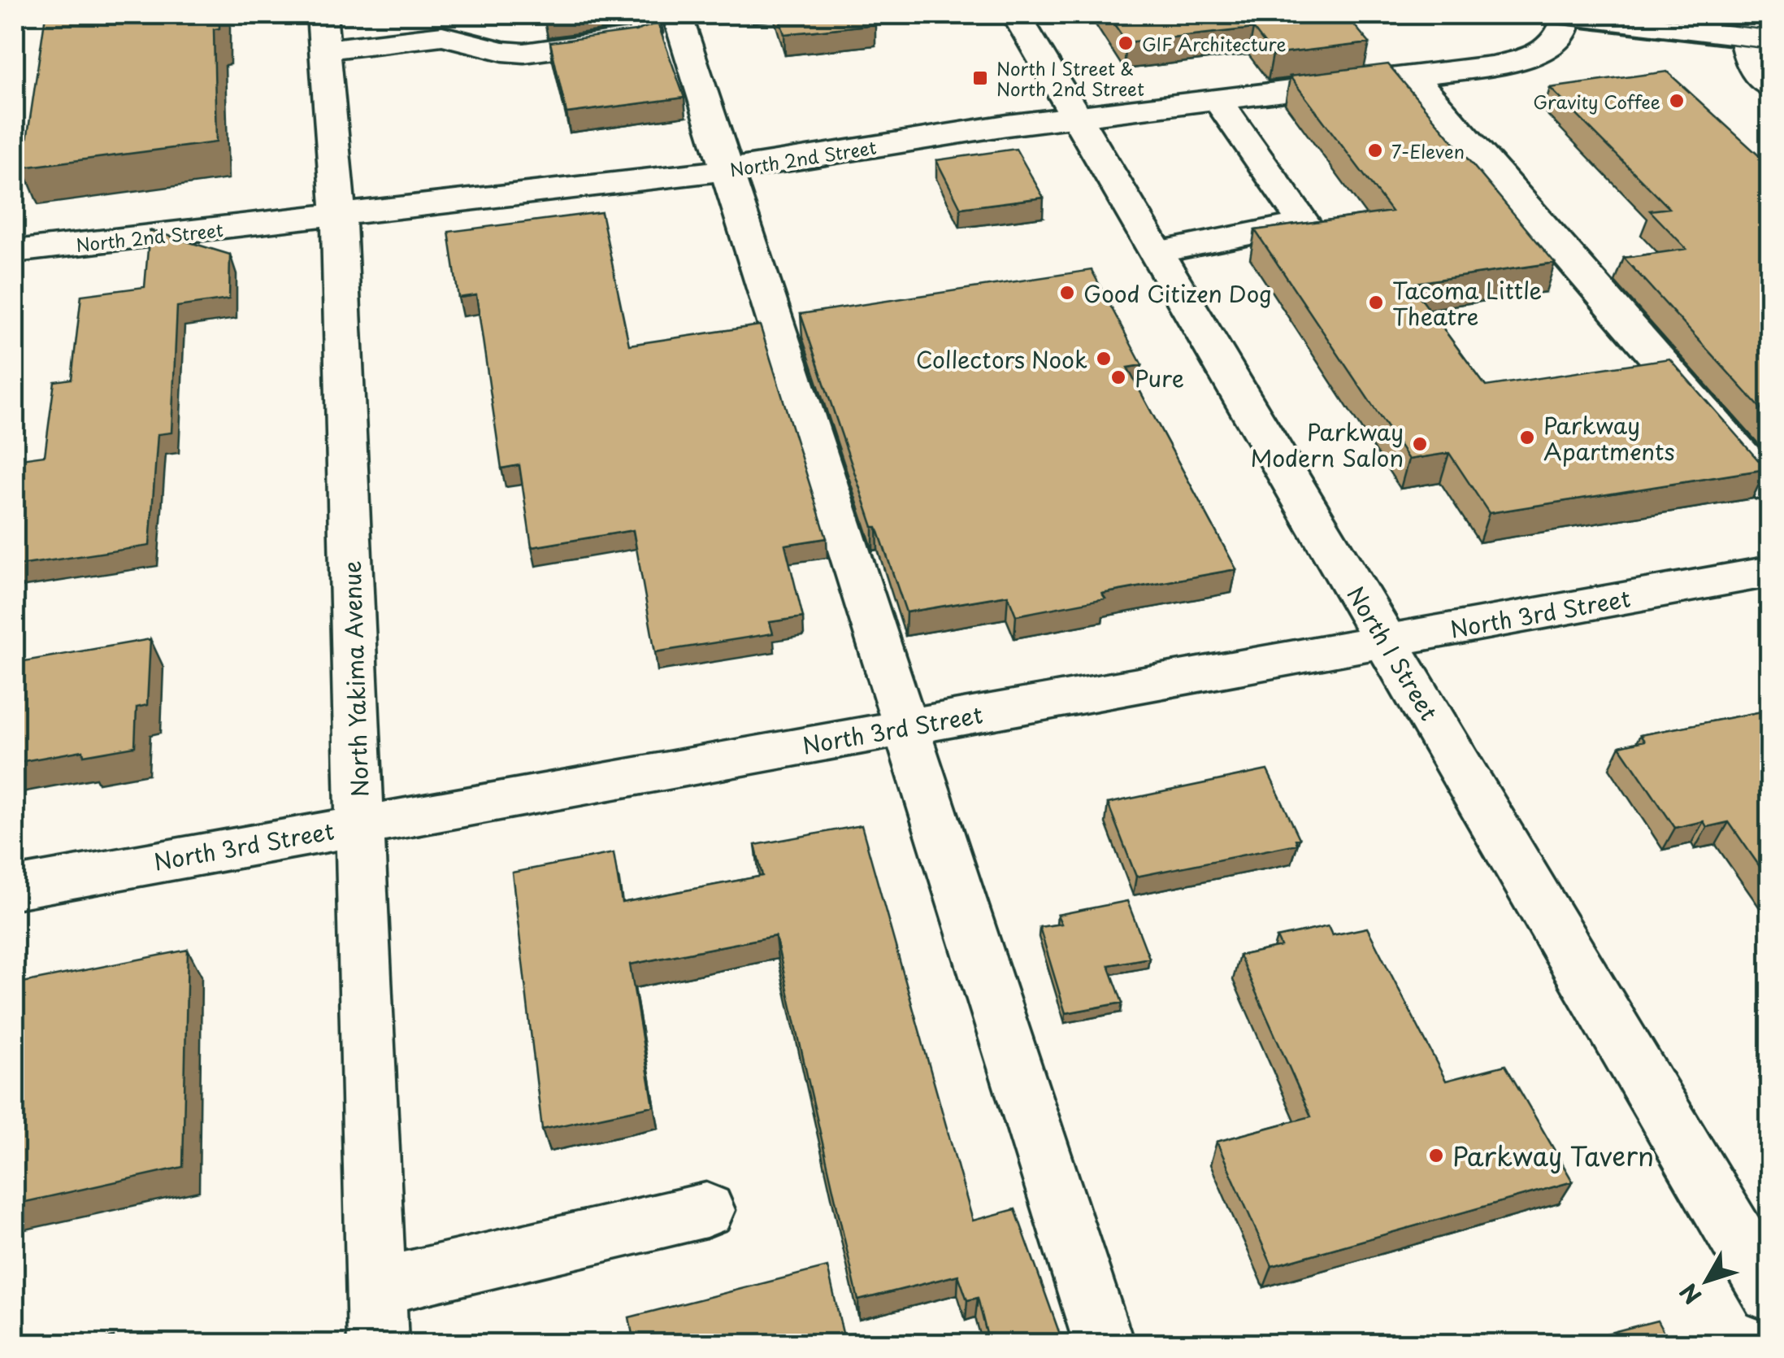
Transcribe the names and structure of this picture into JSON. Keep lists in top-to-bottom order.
{
  "streets": {
    "street": [
      "North 2nd Street",
      "North 3rd Street",
      "North I Street",
      "North Yakima Avenue"
    ]
  },
  "crossings": [
    ["North 2nd Street", "North I Street"],
    ["North 2nd Street", "North Yakima Avenue"],
    ["North 3rd Street", "North I Street"],
    ["North 3rd Street", "North Yakima Avenue"]
  ],
  "places": {
    "other": [
      "GIF Architecture",
      "Gravity Coffee",
      "7-Eleven",
      "Good Citizen Dog",
      "Tacoma Little Theatre",
      "Collectors Nook",
      "Pure",
      "Parkway Apartments",
      "Parkway Modern Salon",
      "Parkway Tavern"
    ],
    "transit": ["North I Street & North 2nd Street"]
  },
  "north": "bottom left"
}
